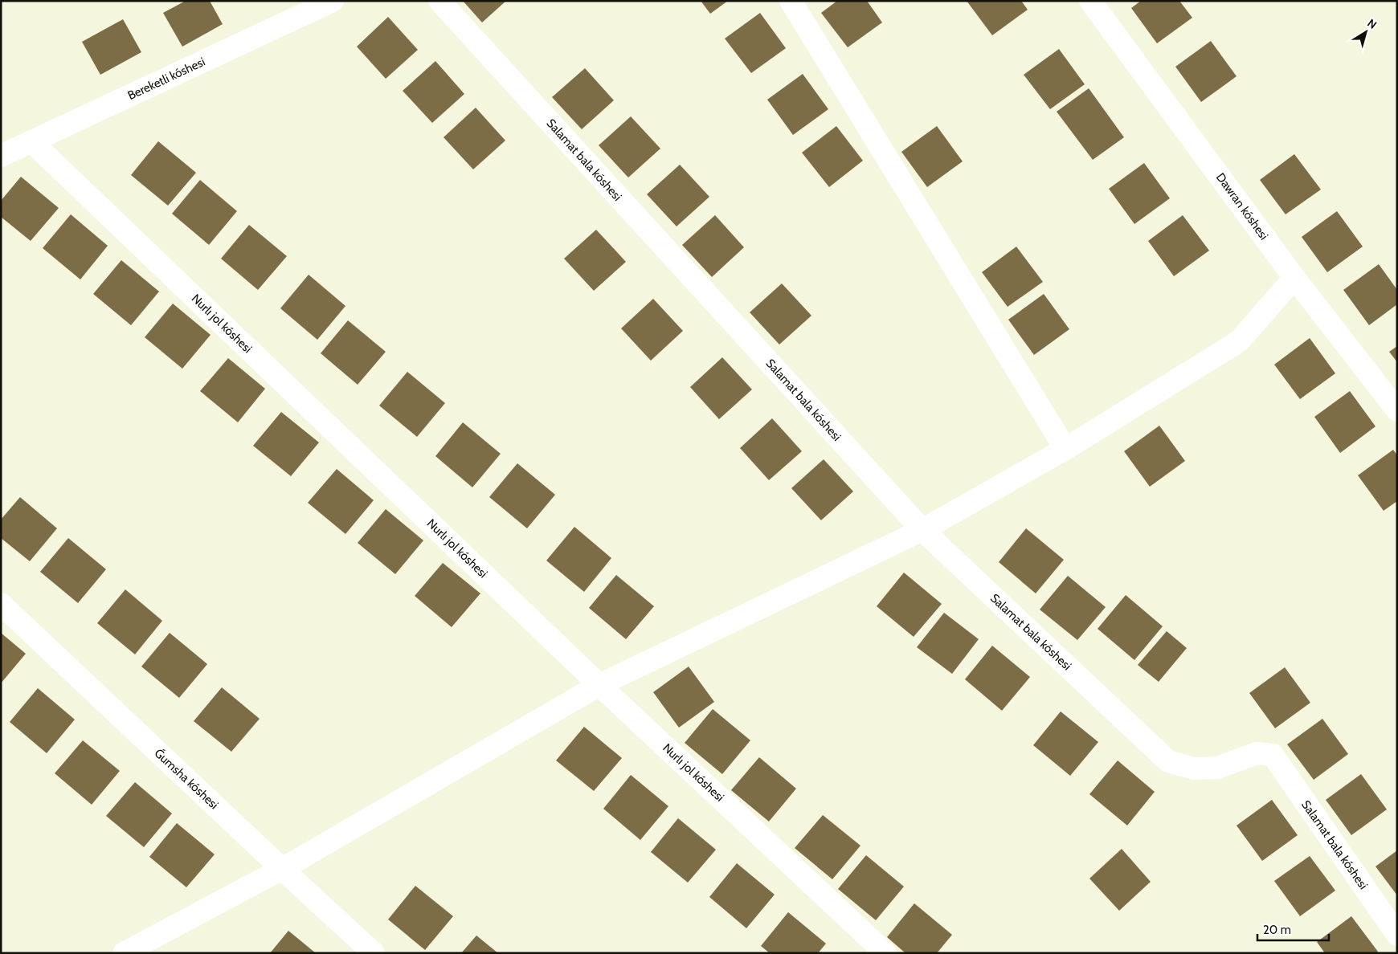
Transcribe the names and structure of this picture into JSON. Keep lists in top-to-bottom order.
{
  "streets": {
    "street": [
      "Bereketli kóshesi",
      "Salamat bala kóshesi",
      "Dawran kóshesi",
      "Nurlı jol kóshesi",
      "Ǵumsha kóshesi"
    ]
  },
  "crossings": [
    ["Bereketli kóshesi", "Nurlı jol kóshesi"]
  ],
  "scale_bar": "20 m",
  "north": "top right"
}
